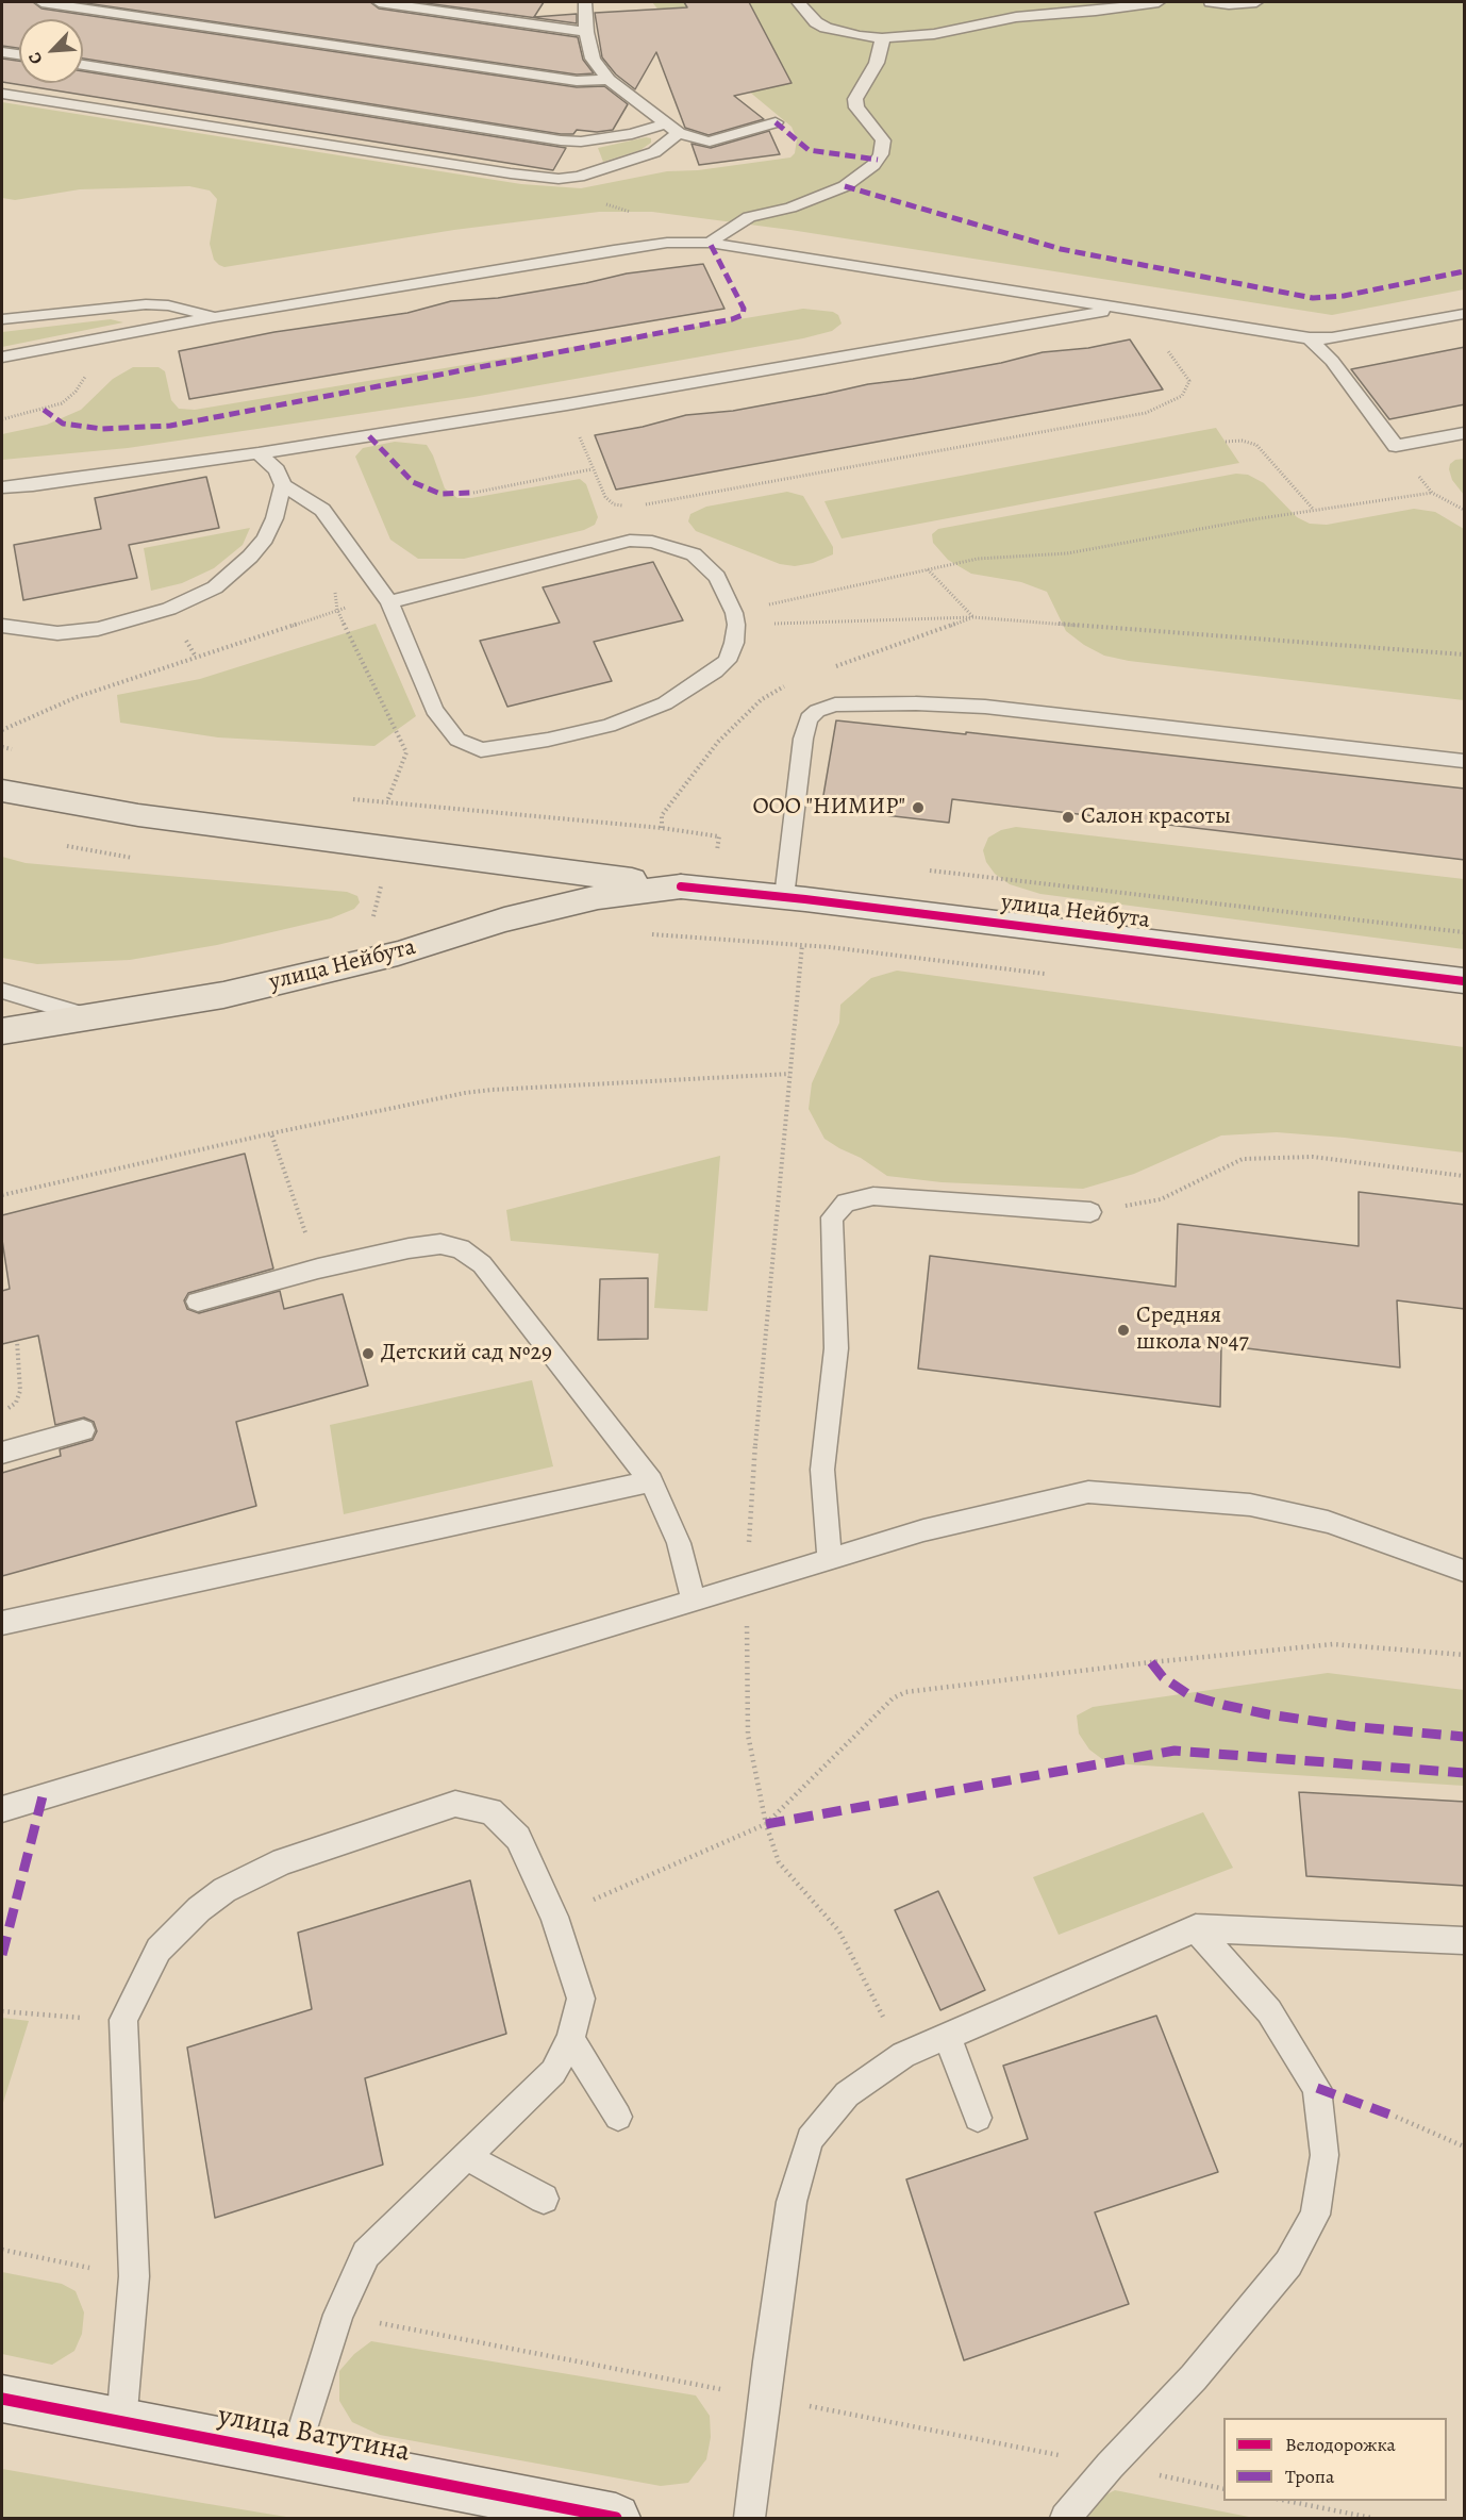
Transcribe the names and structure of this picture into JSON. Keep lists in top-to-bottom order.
{
  "streets": {
    "main road": ["улица Нейбута"],
    "street": ["улица Ватутина"]
  },
  "places": [
    "ООО \"НИМИР\"",
    "Салон красоты",
    "Средняя школа №47",
    "Детский сад №29"
  ],
  "legend": ["Велодорожка", "Тропа"],
  "north": "bottom left"
}
